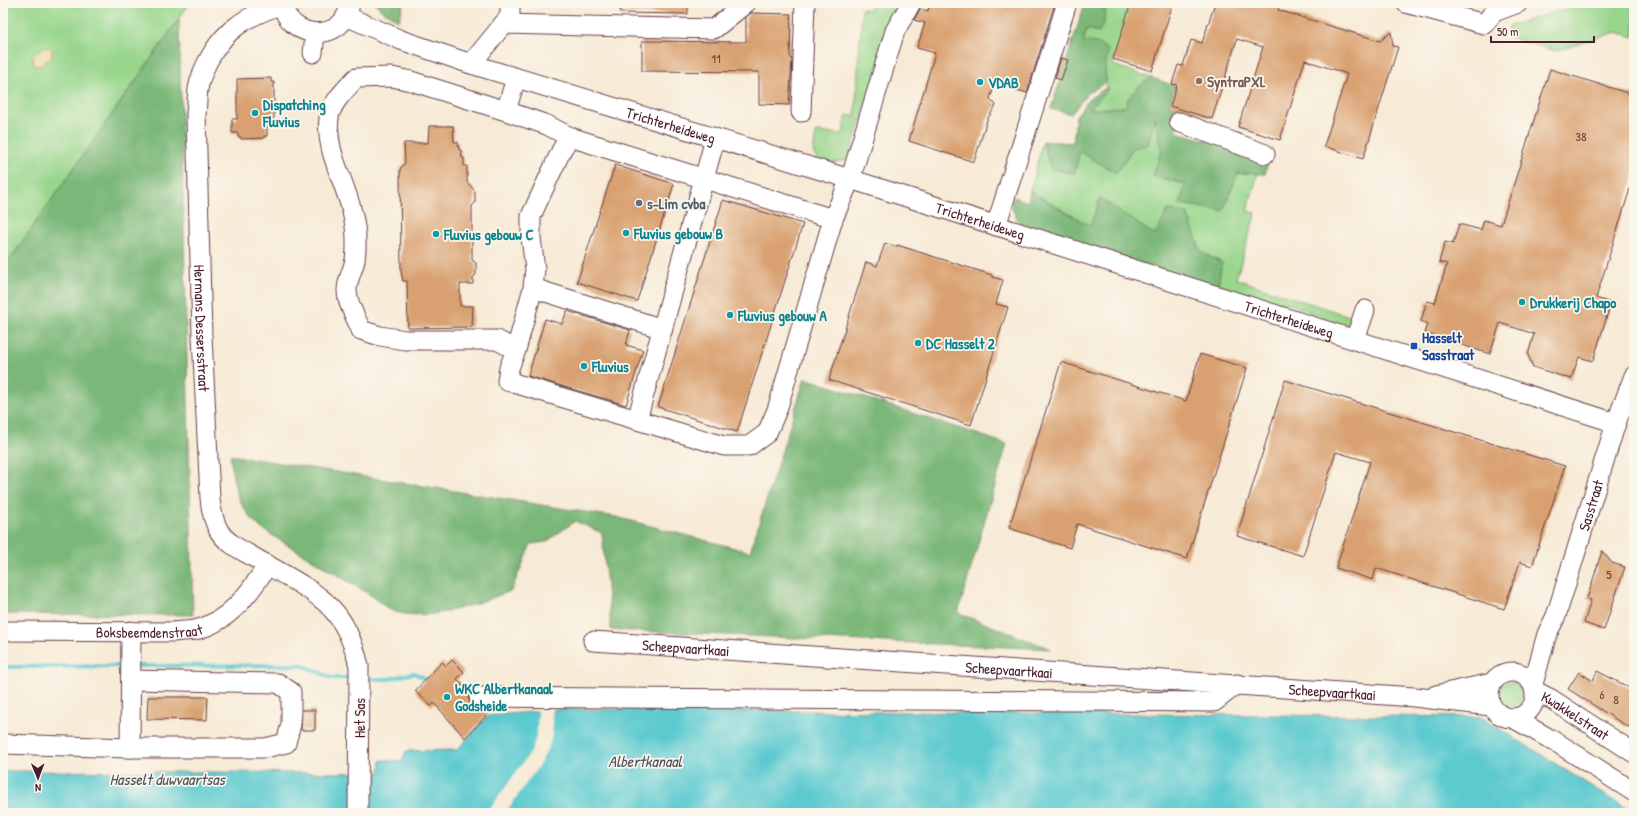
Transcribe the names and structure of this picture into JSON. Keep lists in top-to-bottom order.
{
  "streets": {
    "street": [
      "Trichterheideweg",
      "Hermans Dessersstraat",
      "Sasstraat",
      "Boksbeemdenstraat",
      "Scheepvaartkaai",
      "Kwakkelstraat",
      "Het Sas"
    ]
  },
  "crossings": [
    ["Trichterheideweg", "Sasstraat"],
    ["Hermans Dessersstraat", "Boksbeemdenstraat"],
    ["Hermans Dessersstraat", "Het Sas"],
    ["Sasstraat", "Scheepvaartkaai"],
    ["Sasstraat", "Kwakkelstraat"],
    ["Scheepvaartkaai", "Kwakkelstraat"]
  ],
  "water": ["Albertkanaal", "Hasselt duwvaartsas"],
  "places": {
    "other": [
      "SyntraPXL",
      "VDAB",
      "Dispatching Fluvius",
      "s-Lim cvba",
      "Fluvius gebouw B",
      "Fluvius gebouw C",
      "Drukkerij Chapo",
      "Fluvius gebouw A",
      "DC Hasselt 2",
      "Fluvius",
      "WKC Albertkanaal Godsheide"
    ],
    "transit": ["Hasselt Sasstraat"]
  },
  "house_numbers": [
    "11",
    "38",
    "5",
    "6",
    "8"
  ],
  "scale_bar": "50 m",
  "north": "bottom"
}
